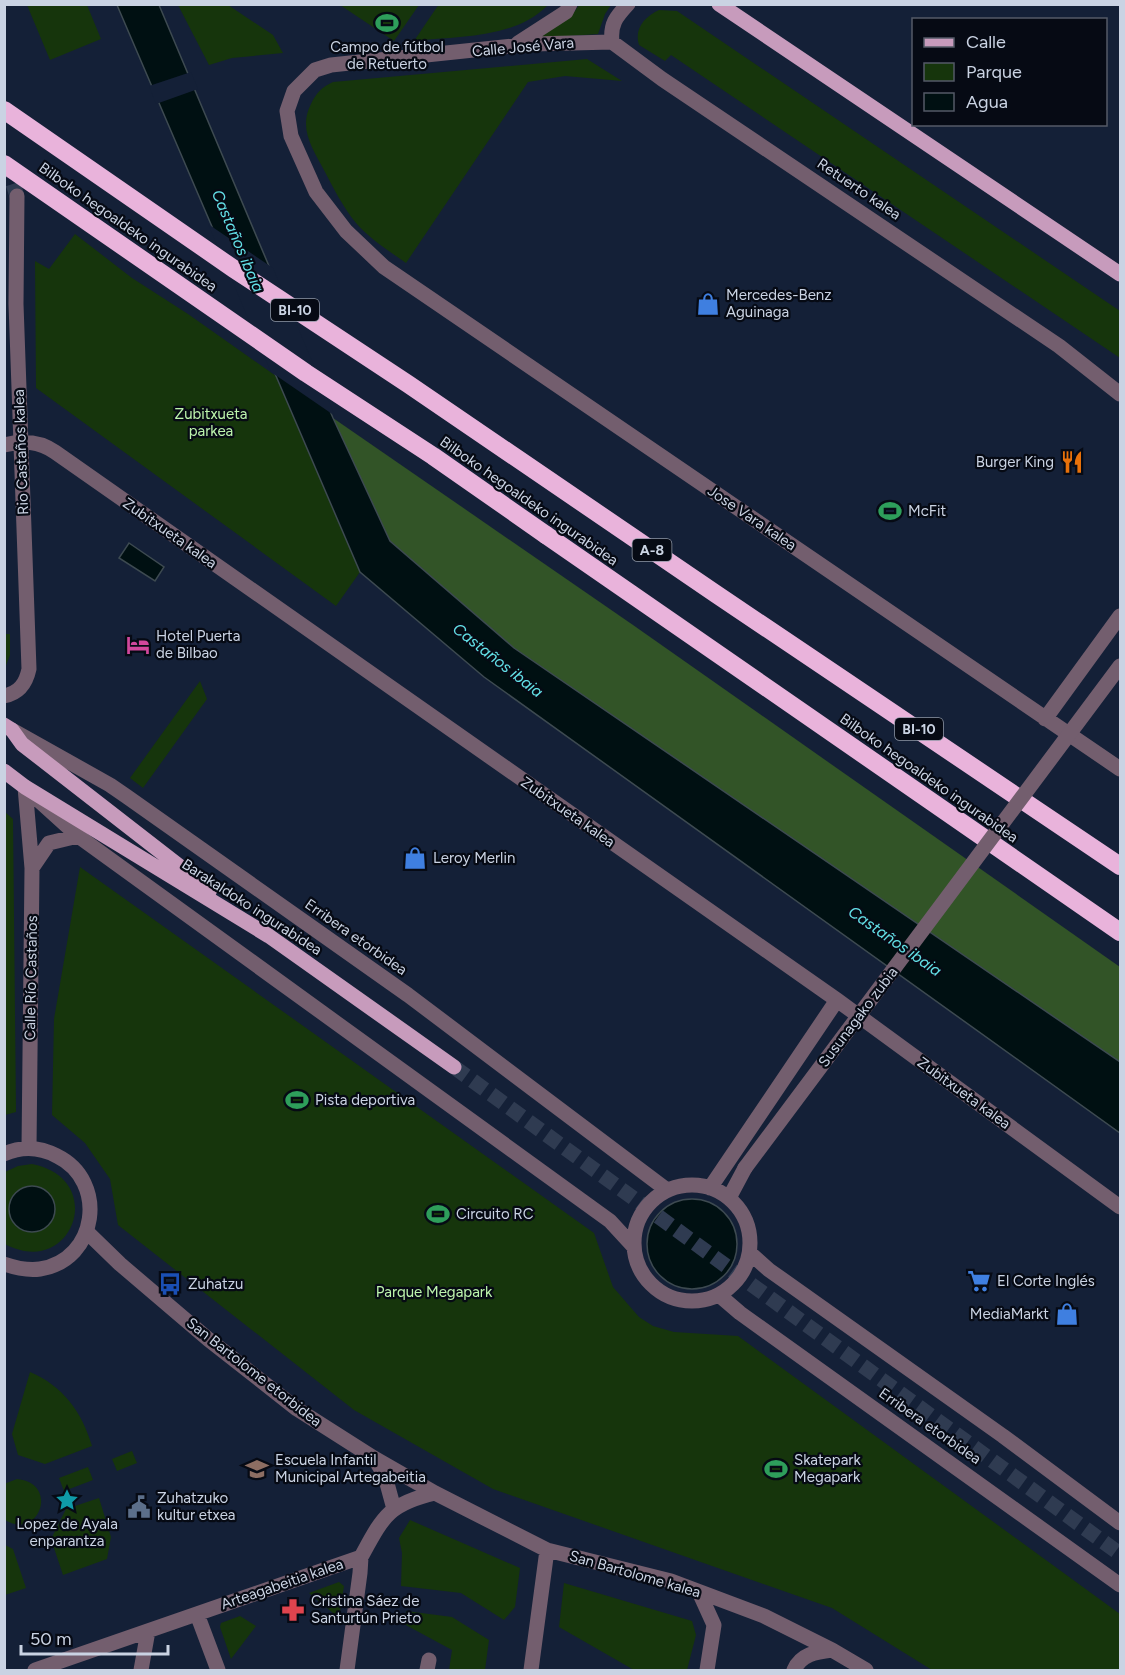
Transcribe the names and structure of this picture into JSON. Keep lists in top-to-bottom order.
{
  "streets": {
    "highway": ["Bilboko hegoaldeko ingurabidea", "BI-10", "A-8"],
    "main road": ["Barakaldoko ingurabidea", "Erribera etorbidea"],
    "street": [
      "Calle José Vara",
      "Retuerto kalea",
      "Rio Castaños kalea",
      "Jose Vara kalea",
      "Zubitxueta kalea",
      "Calle Río Castaños",
      "Susunagako zubia",
      "San Bartolome etorbidea",
      "San Bartolome kalea",
      "Arteagabeitia kalea"
    ]
  },
  "crossings": [
    ["Calle José Vara", "Retuerto kalea"],
    ["Calle José Vara", "Jose Vara kalea"],
    ["Rio Castaños kalea", "Zubitxueta kalea"],
    ["Barakaldoko ingurabidea", "Erribera etorbidea"],
    ["Erribera etorbidea", "Susunagako zubia"],
    ["San Bartolome etorbidea", "San Bartolome kalea"],
    ["San Bartolome etorbidea", "Arteagabeitia kalea"],
    ["San Bartolome kalea", "Arteagabeitia kalea"]
  ],
  "water": ["Castaños ibaia"],
  "parks": ["Zubitxueta parkea", "Parque Megapark"],
  "places": {
    "sports": [
      "Campo de fútbol de Retuerto",
      "McFit",
      "Pista deportiva",
      "Circuito RC",
      "Skatepark Megapark"
    ],
    "shop": ["Mercedes-Benz Aguinaga", "Leroy Merlin", "MediaMarkt"],
    "restaurant": ["Burger King"],
    "hotel": ["Hotel Puerta de Bilbao"],
    "supermarket": ["El Corte Inglés"],
    "bus stop": ["Zuhatzu"],
    "school or university": ["Escuela Infantil Municipal Artegabeitia"],
    "place": ["Lopez de Ayala enparantza"],
    "public building": ["Zuhatzuko kultur etxea"],
    "pharmacy": ["Cristina Sáez de Santurtún Prieto"]
  },
  "legend": ["Calle", "Parque", "Agua"],
  "scale_bar": "50 m"
}
